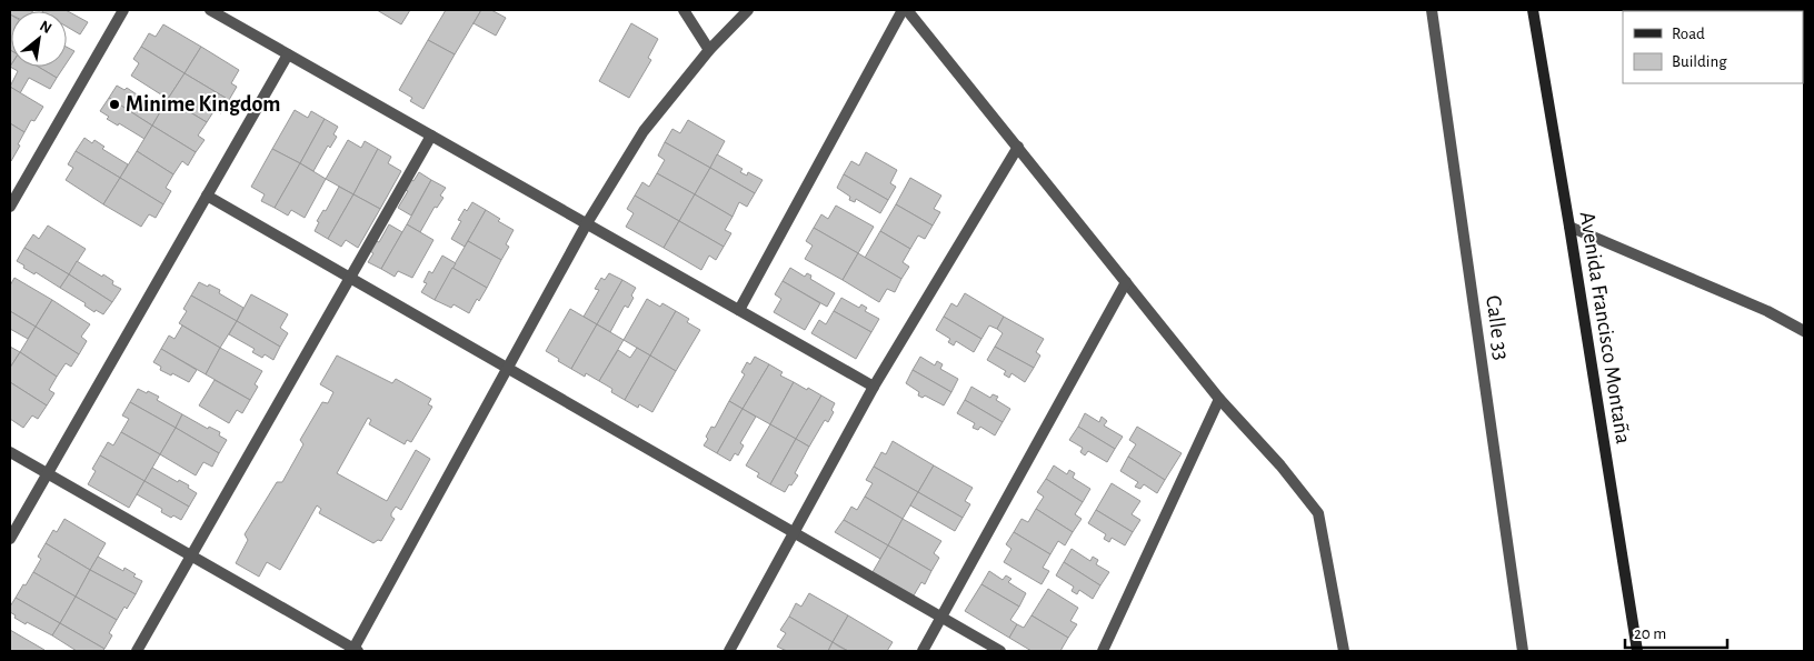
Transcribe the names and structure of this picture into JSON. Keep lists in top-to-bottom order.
{
  "streets": {
    "main road": ["Avenida Francisco Montaña"],
    "street": ["Calle 33"]
  },
  "places": ["Minime Kingdom"],
  "legend": ["Road", "Building"],
  "scale_bar": "20 m",
  "north": "top right"
}
